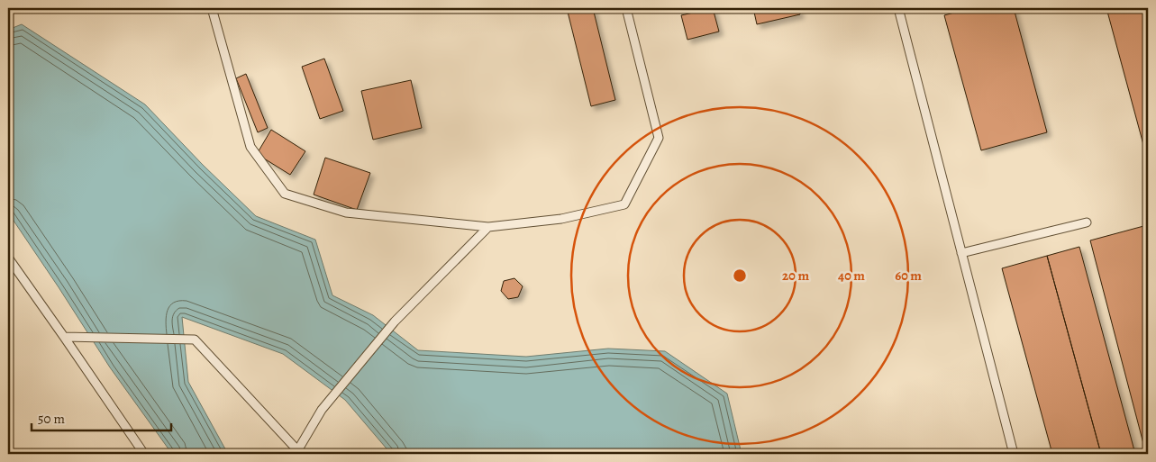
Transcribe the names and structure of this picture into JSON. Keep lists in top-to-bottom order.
{
  "scale_bar": "50 m",
  "rings": ["20 m", "40 m", "60 m"]
}
